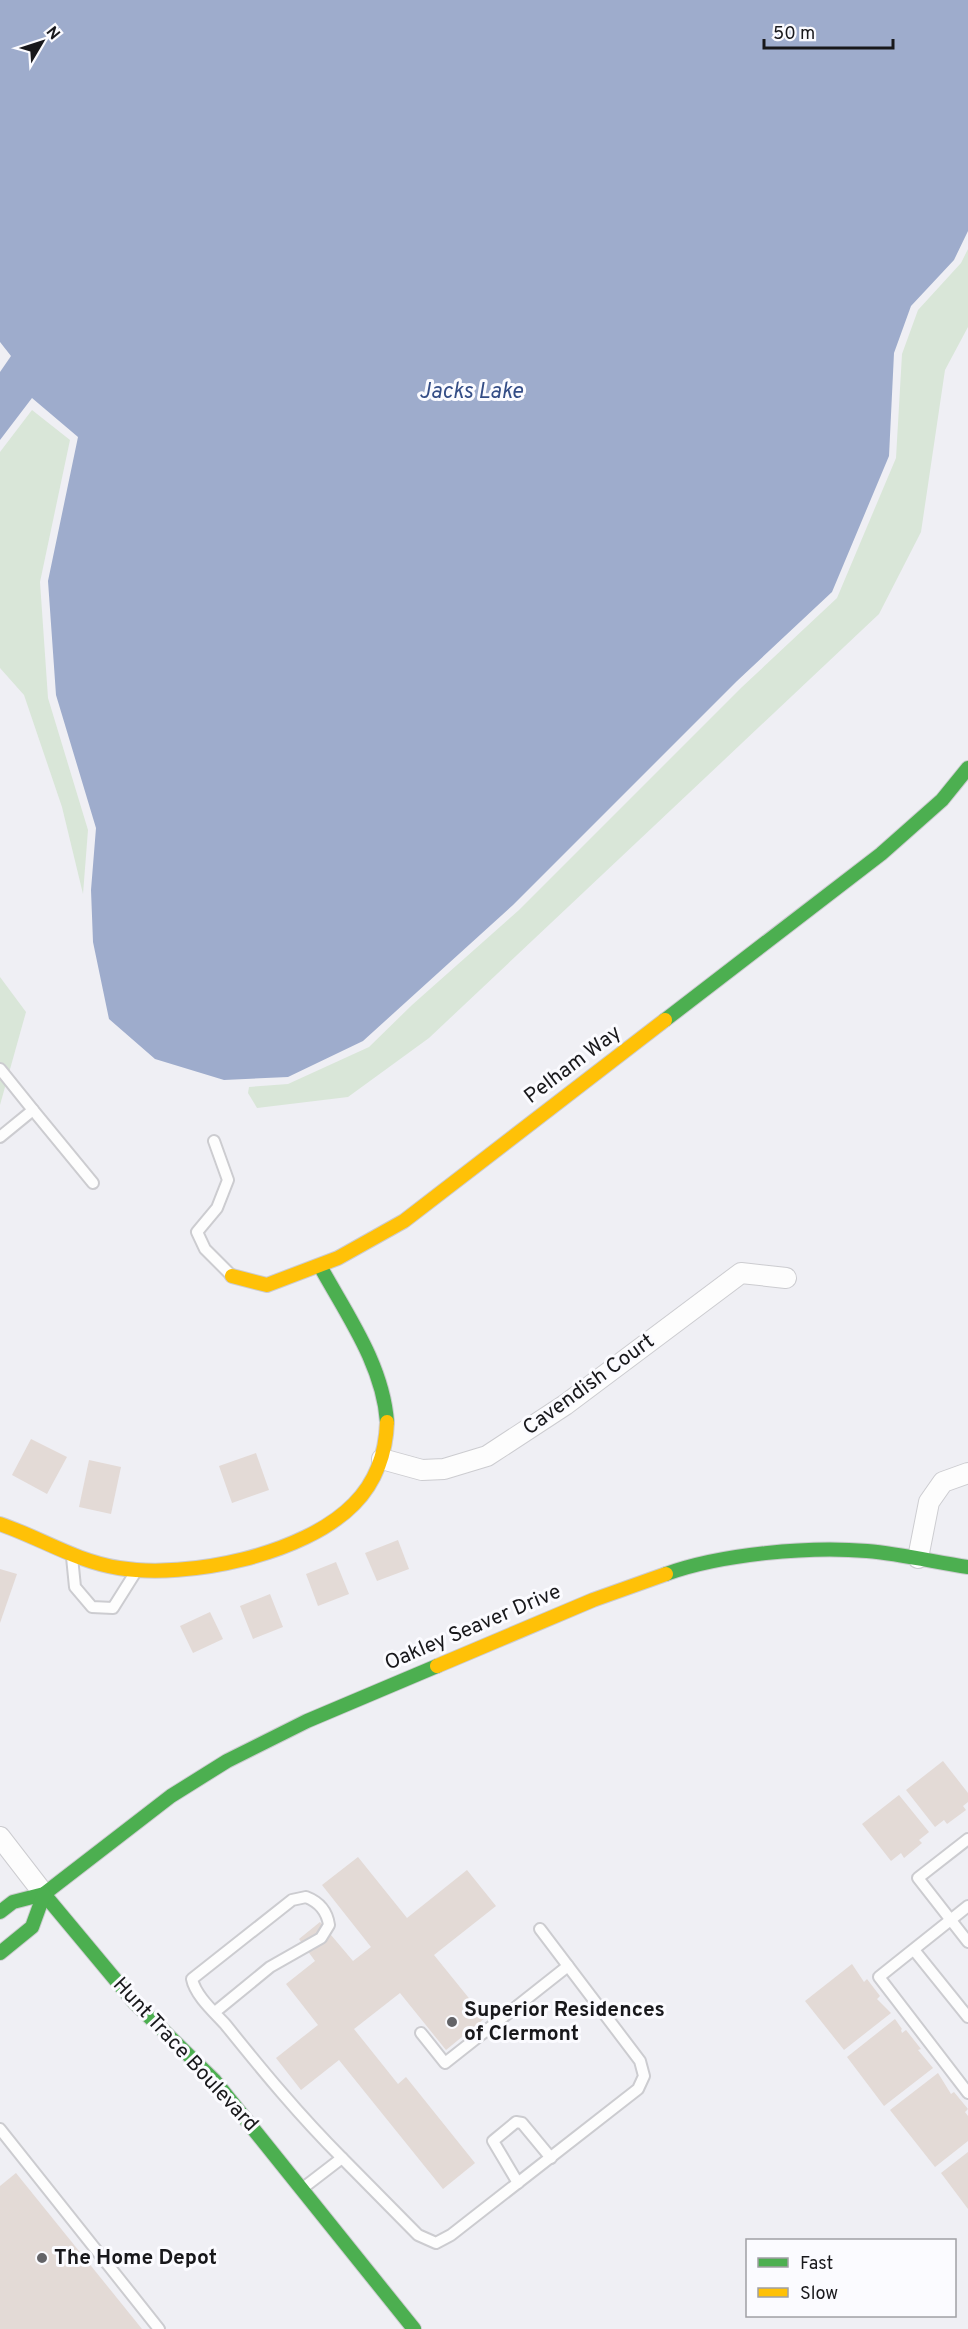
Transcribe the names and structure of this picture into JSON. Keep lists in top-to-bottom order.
{
  "streets": {
    "street": [
      "Pelham Way",
      "Cavendish Court",
      "Oakley Seaver Drive",
      "Hunt Trace Boulevard"
    ]
  },
  "crossings": [
    ["Oakley Seaver Drive", "Hunt Trace Boulevard"]
  ],
  "water": ["Jacks Lake"],
  "places": ["Superior Residences of Clermont", "The Home Depot"],
  "legend": ["Fast", "Slow"],
  "scale_bar": "50 m",
  "north": "top right"
}
